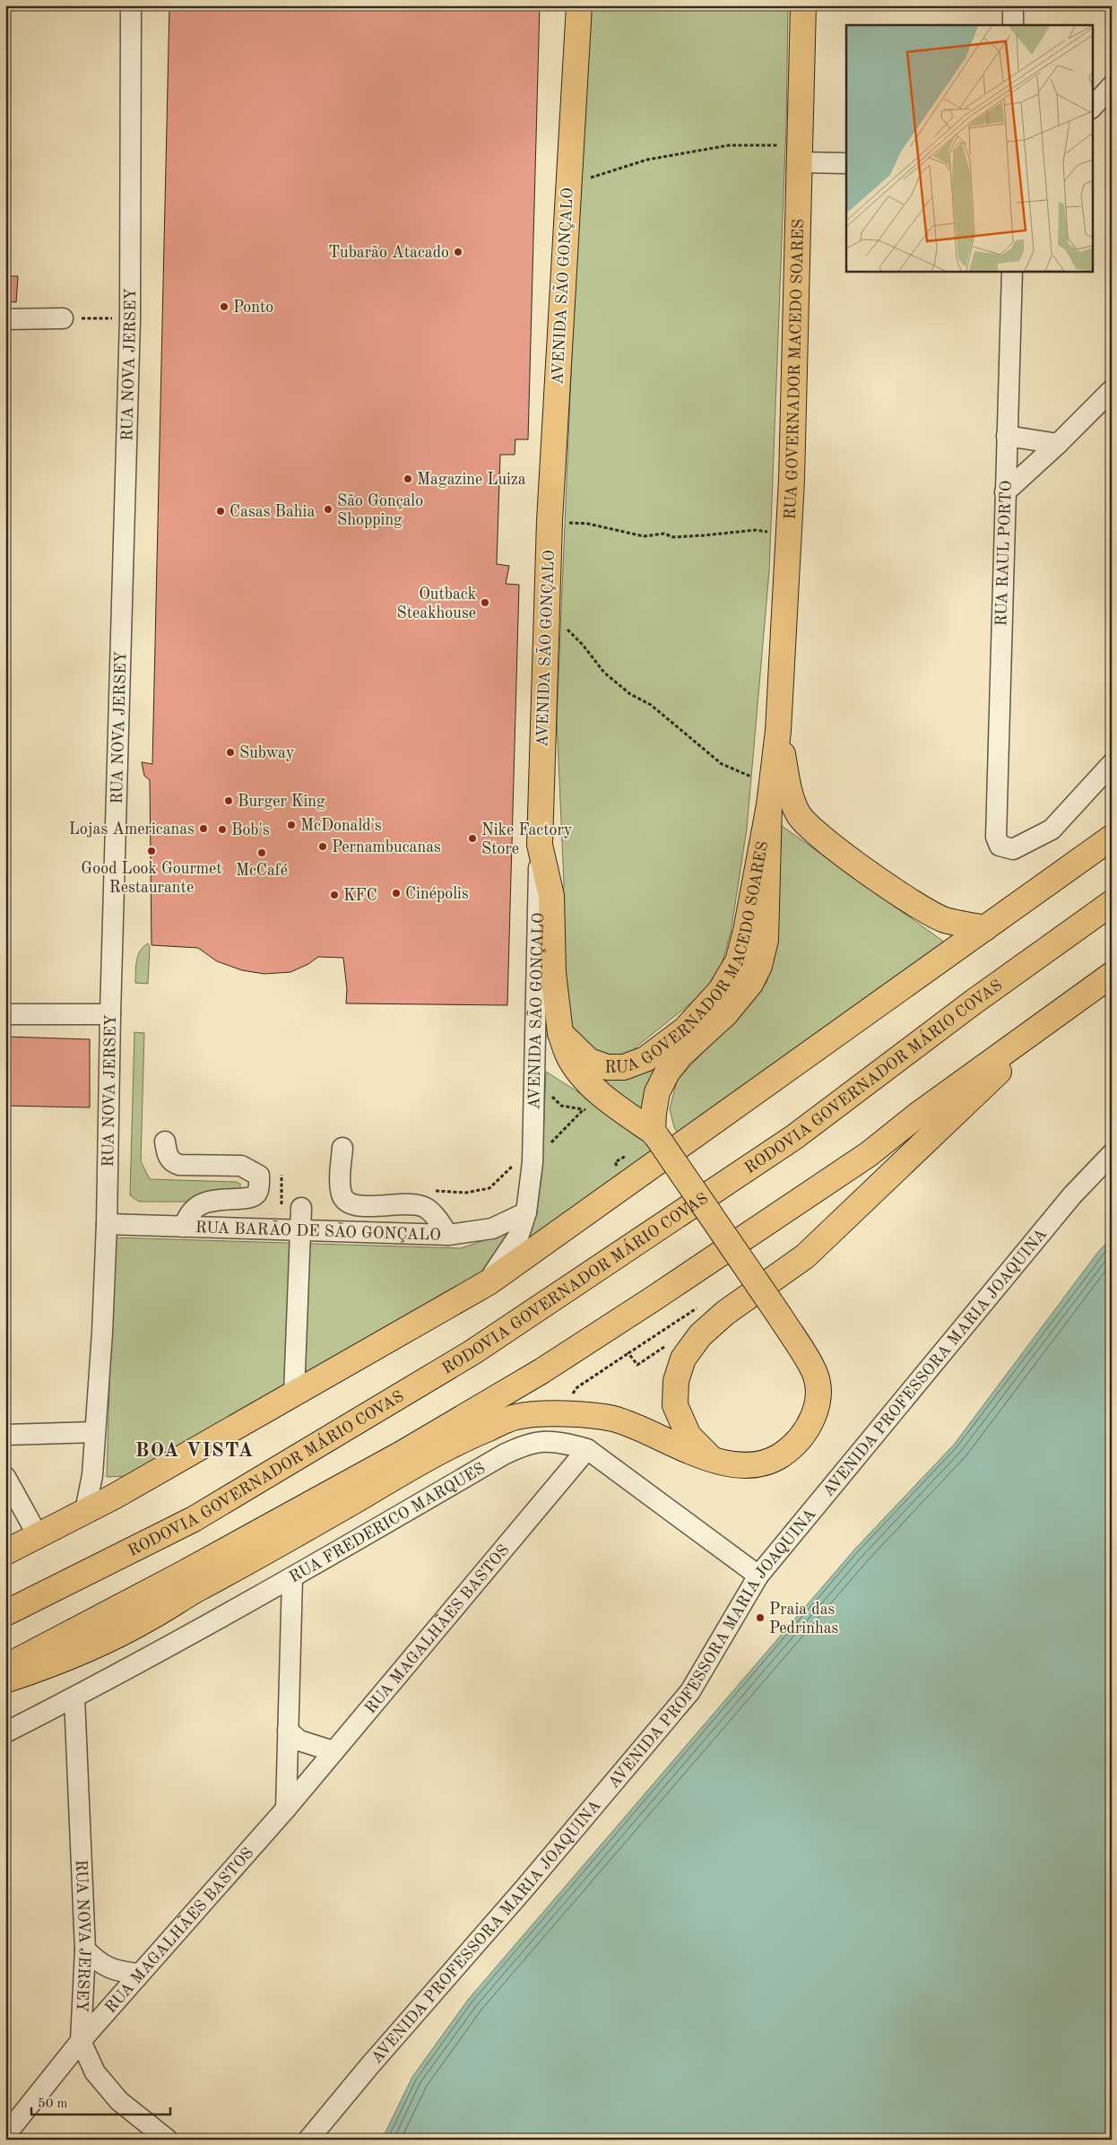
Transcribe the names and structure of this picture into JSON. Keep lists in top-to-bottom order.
{
  "streets": {
    "main road": ["AVENIDA SÃO GONÇALO", "RUA GOVERNADOR MACEDO SOARES", "RODOVIA GOVERNADOR MÁRIO COVAS"],
    "street": [
      "RUA NOVA JERSEY",
      "RUA RAUL PORTO",
      "RUA BARÃO DE SÃO GONÇALO",
      "AVENIDA PROFESSORA MARIA JOAQUINA",
      "RUA FREDERICO MARQUES",
      "RUA MAGALHÃES BASTOS"
    ]
  },
  "crossings": [
    ["AVENIDA SÃO GONÇALO", "RUA BARÃO DE SÃO GONÇALO"],
    ["RUA NOVA JERSEY", "RUA BARÃO DE SÃO GONÇALO"],
    ["RUA NOVA JERSEY", "RUA FREDERICO MARQUES"],
    ["RUA NOVA JERSEY", "RUA MAGALHÃES BASTOS"],
    ["AVENIDA PROFESSORA MARIA JOAQUINA", "RUA FREDERICO MARQUES"],
    ["RUA FREDERICO MARQUES", "RUA MAGALHÃES BASTOS"]
  ],
  "districts": ["BOA VISTA"],
  "places": [
    "Tubarão Atacado",
    "Ponto",
    "Magazine Luiza",
    "São Gonçalo Shopping",
    "Casas Bahia",
    "Outback Steakhouse",
    "Subway",
    "Burger King",
    "McDonald's",
    "Lojas Americanas",
    "Bob's",
    "Nike Factory Store",
    "Pernambucanas",
    "Good Look Gourmet Restaurante",
    "McCafé",
    "Cinépolis",
    "KFC",
    "Praia das Pedrinhas"
  ],
  "scale_bar": "50 m"
}
